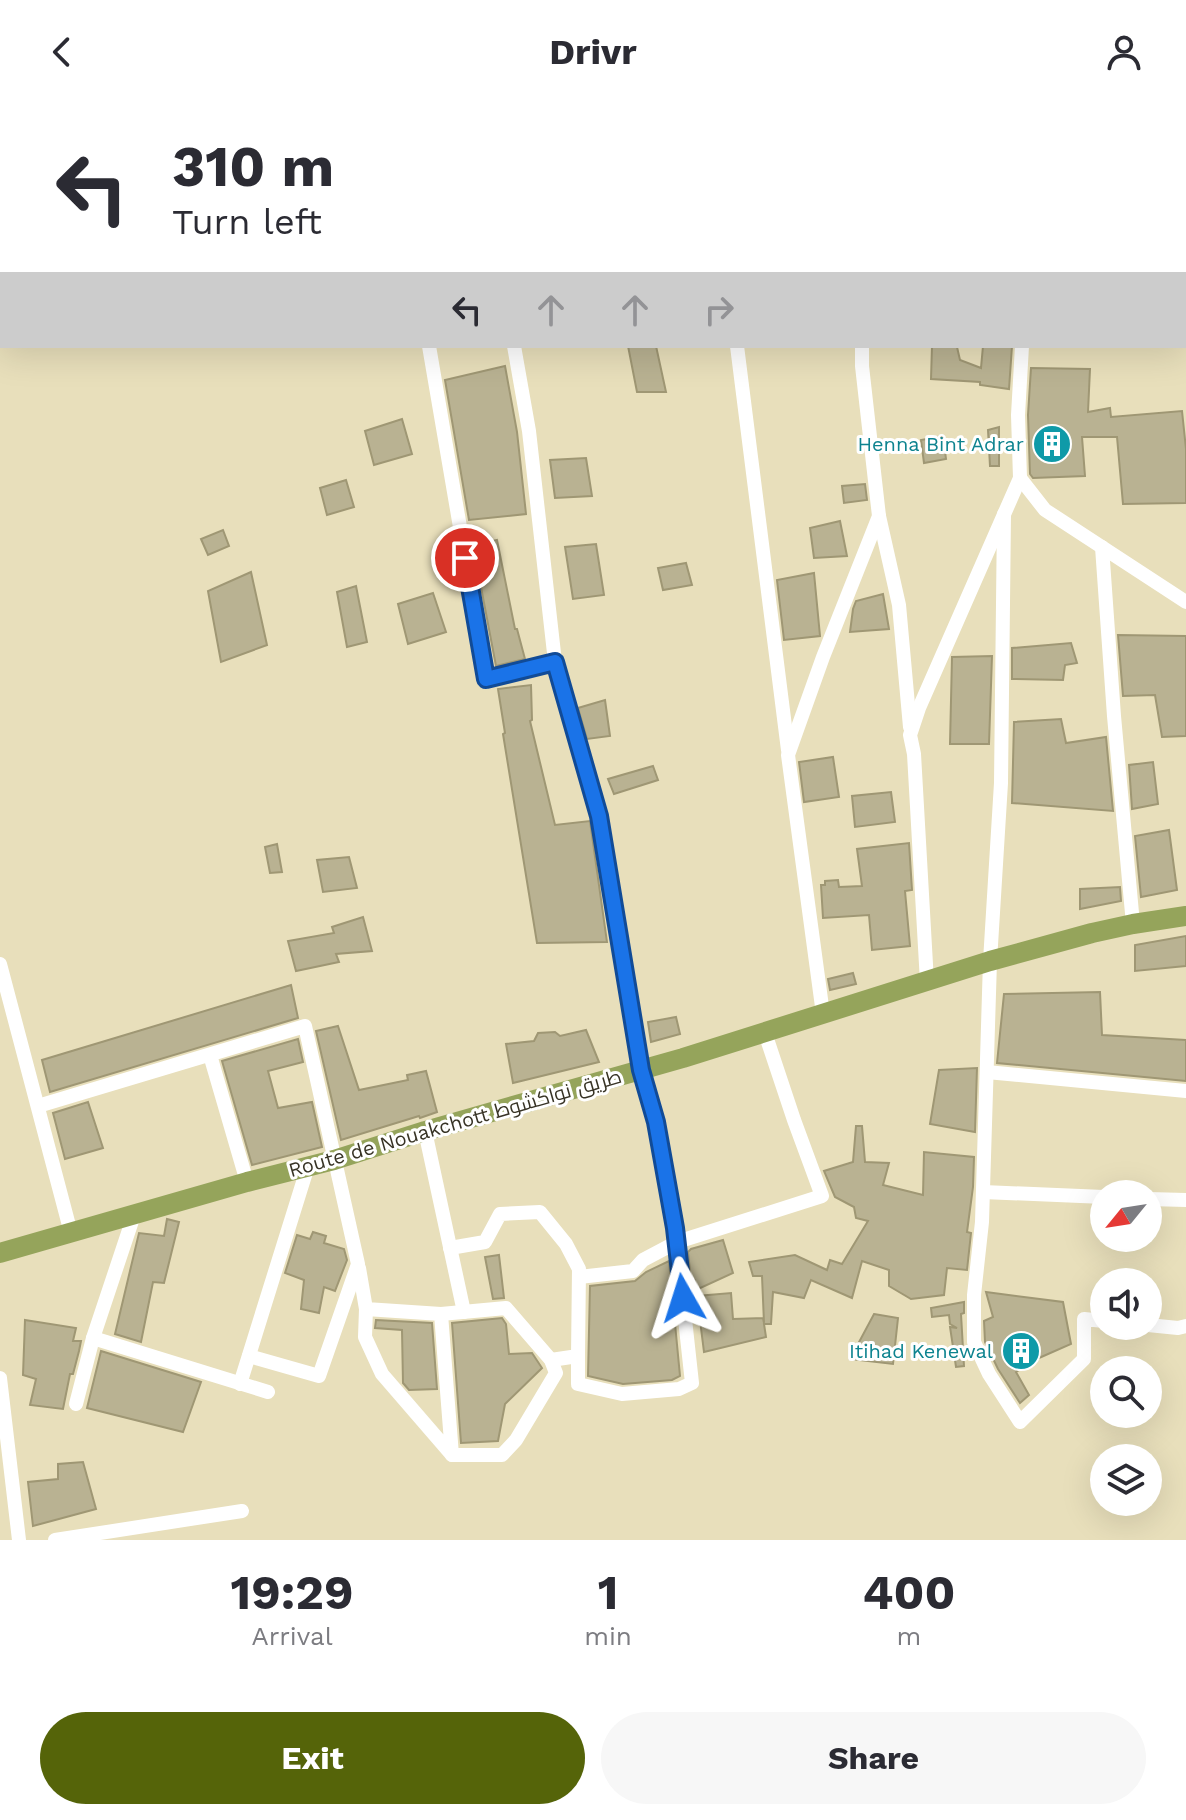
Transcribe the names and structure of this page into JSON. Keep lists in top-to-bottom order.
{
  "streets": {
    "highway": ["Route de Nouakchott طريق نواكشوط"]
  },
  "places": {
    "building": ["Henna Bint Adrar", "Itihad Kenewal"]
  },
  "north": "bottom left",
  "page": {
    "header": "Drivr",
    "turn": ["310 m", "Turn left"],
    "eta": [
      "19:29",
      "Arrival",
      "1",
      "min",
      "400",
      "m"
    ],
    "buttons": ["Exit", "Share"]
  }
}
